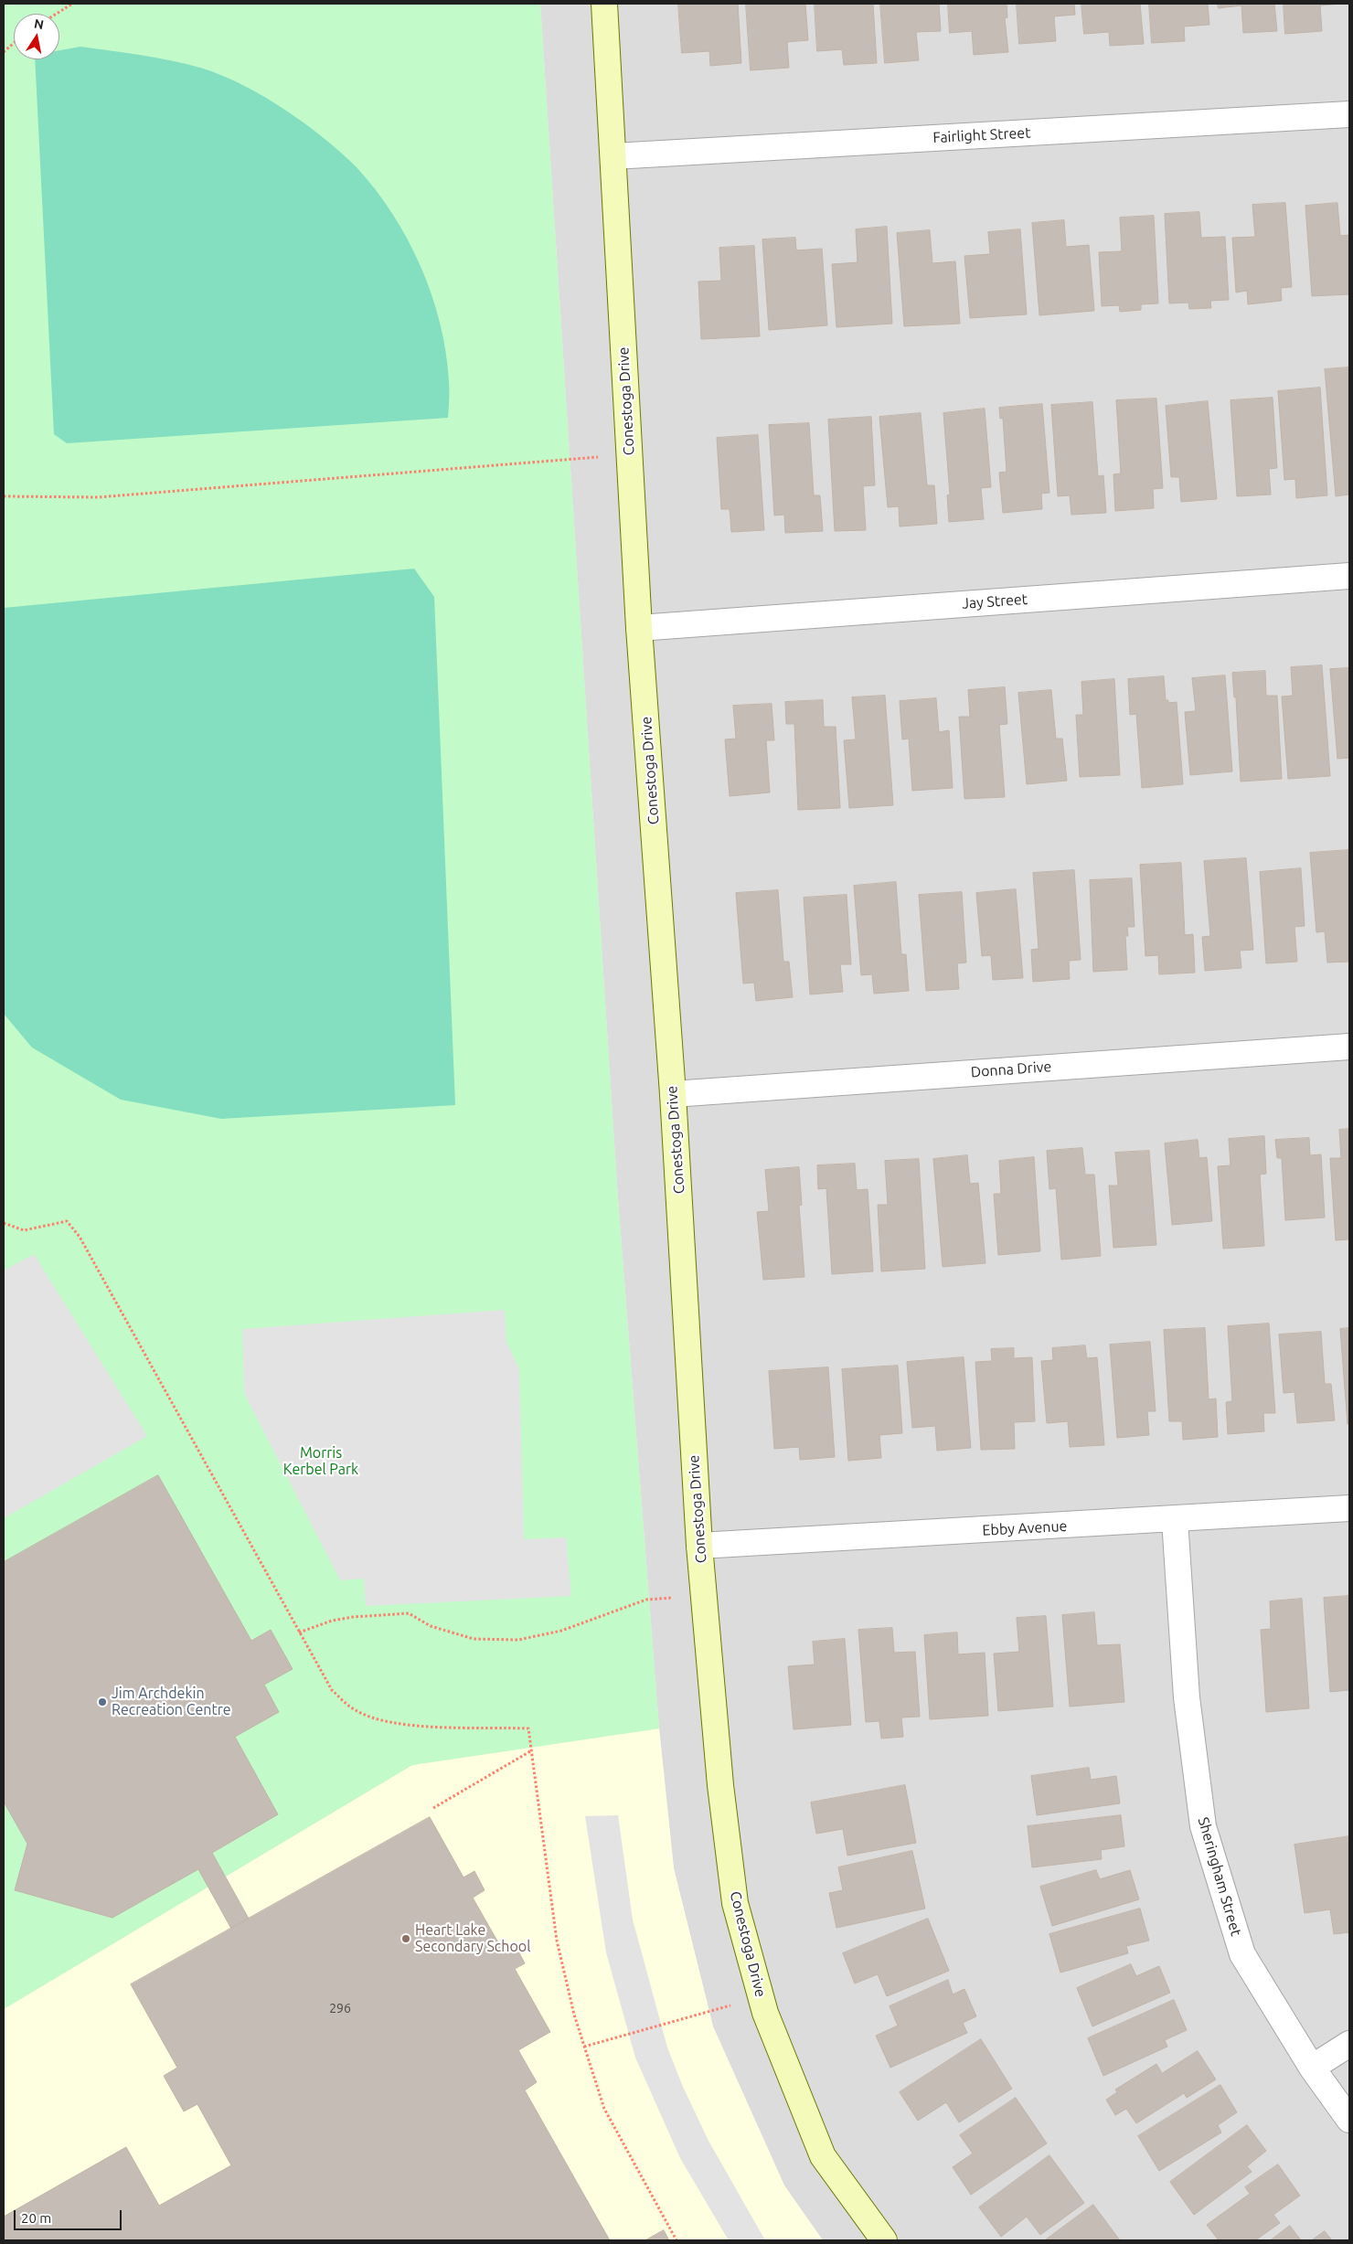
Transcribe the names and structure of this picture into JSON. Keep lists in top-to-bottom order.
{
  "streets": {
    "street": [
      "Fairlight Street",
      "Conestoga Drive",
      "Jay Street",
      "Donna Drive",
      "Ebby Avenue",
      "Sheringham Street"
    ]
  },
  "crossings": [
    ["Fairlight Street", "Conestoga Drive"],
    ["Conestoga Drive", "Jay Street"],
    ["Conestoga Drive", "Donna Drive"],
    ["Conestoga Drive", "Ebby Avenue"],
    ["Ebby Avenue", "Sheringham Street"]
  ],
  "parks": ["Morris Kerbel Park"],
  "places": ["Jim Archdekin Recreation Centre", "Heart Lake Secondary School"],
  "house_numbers": ["296"],
  "scale_bar": "20 m",
  "north": "top"
}
